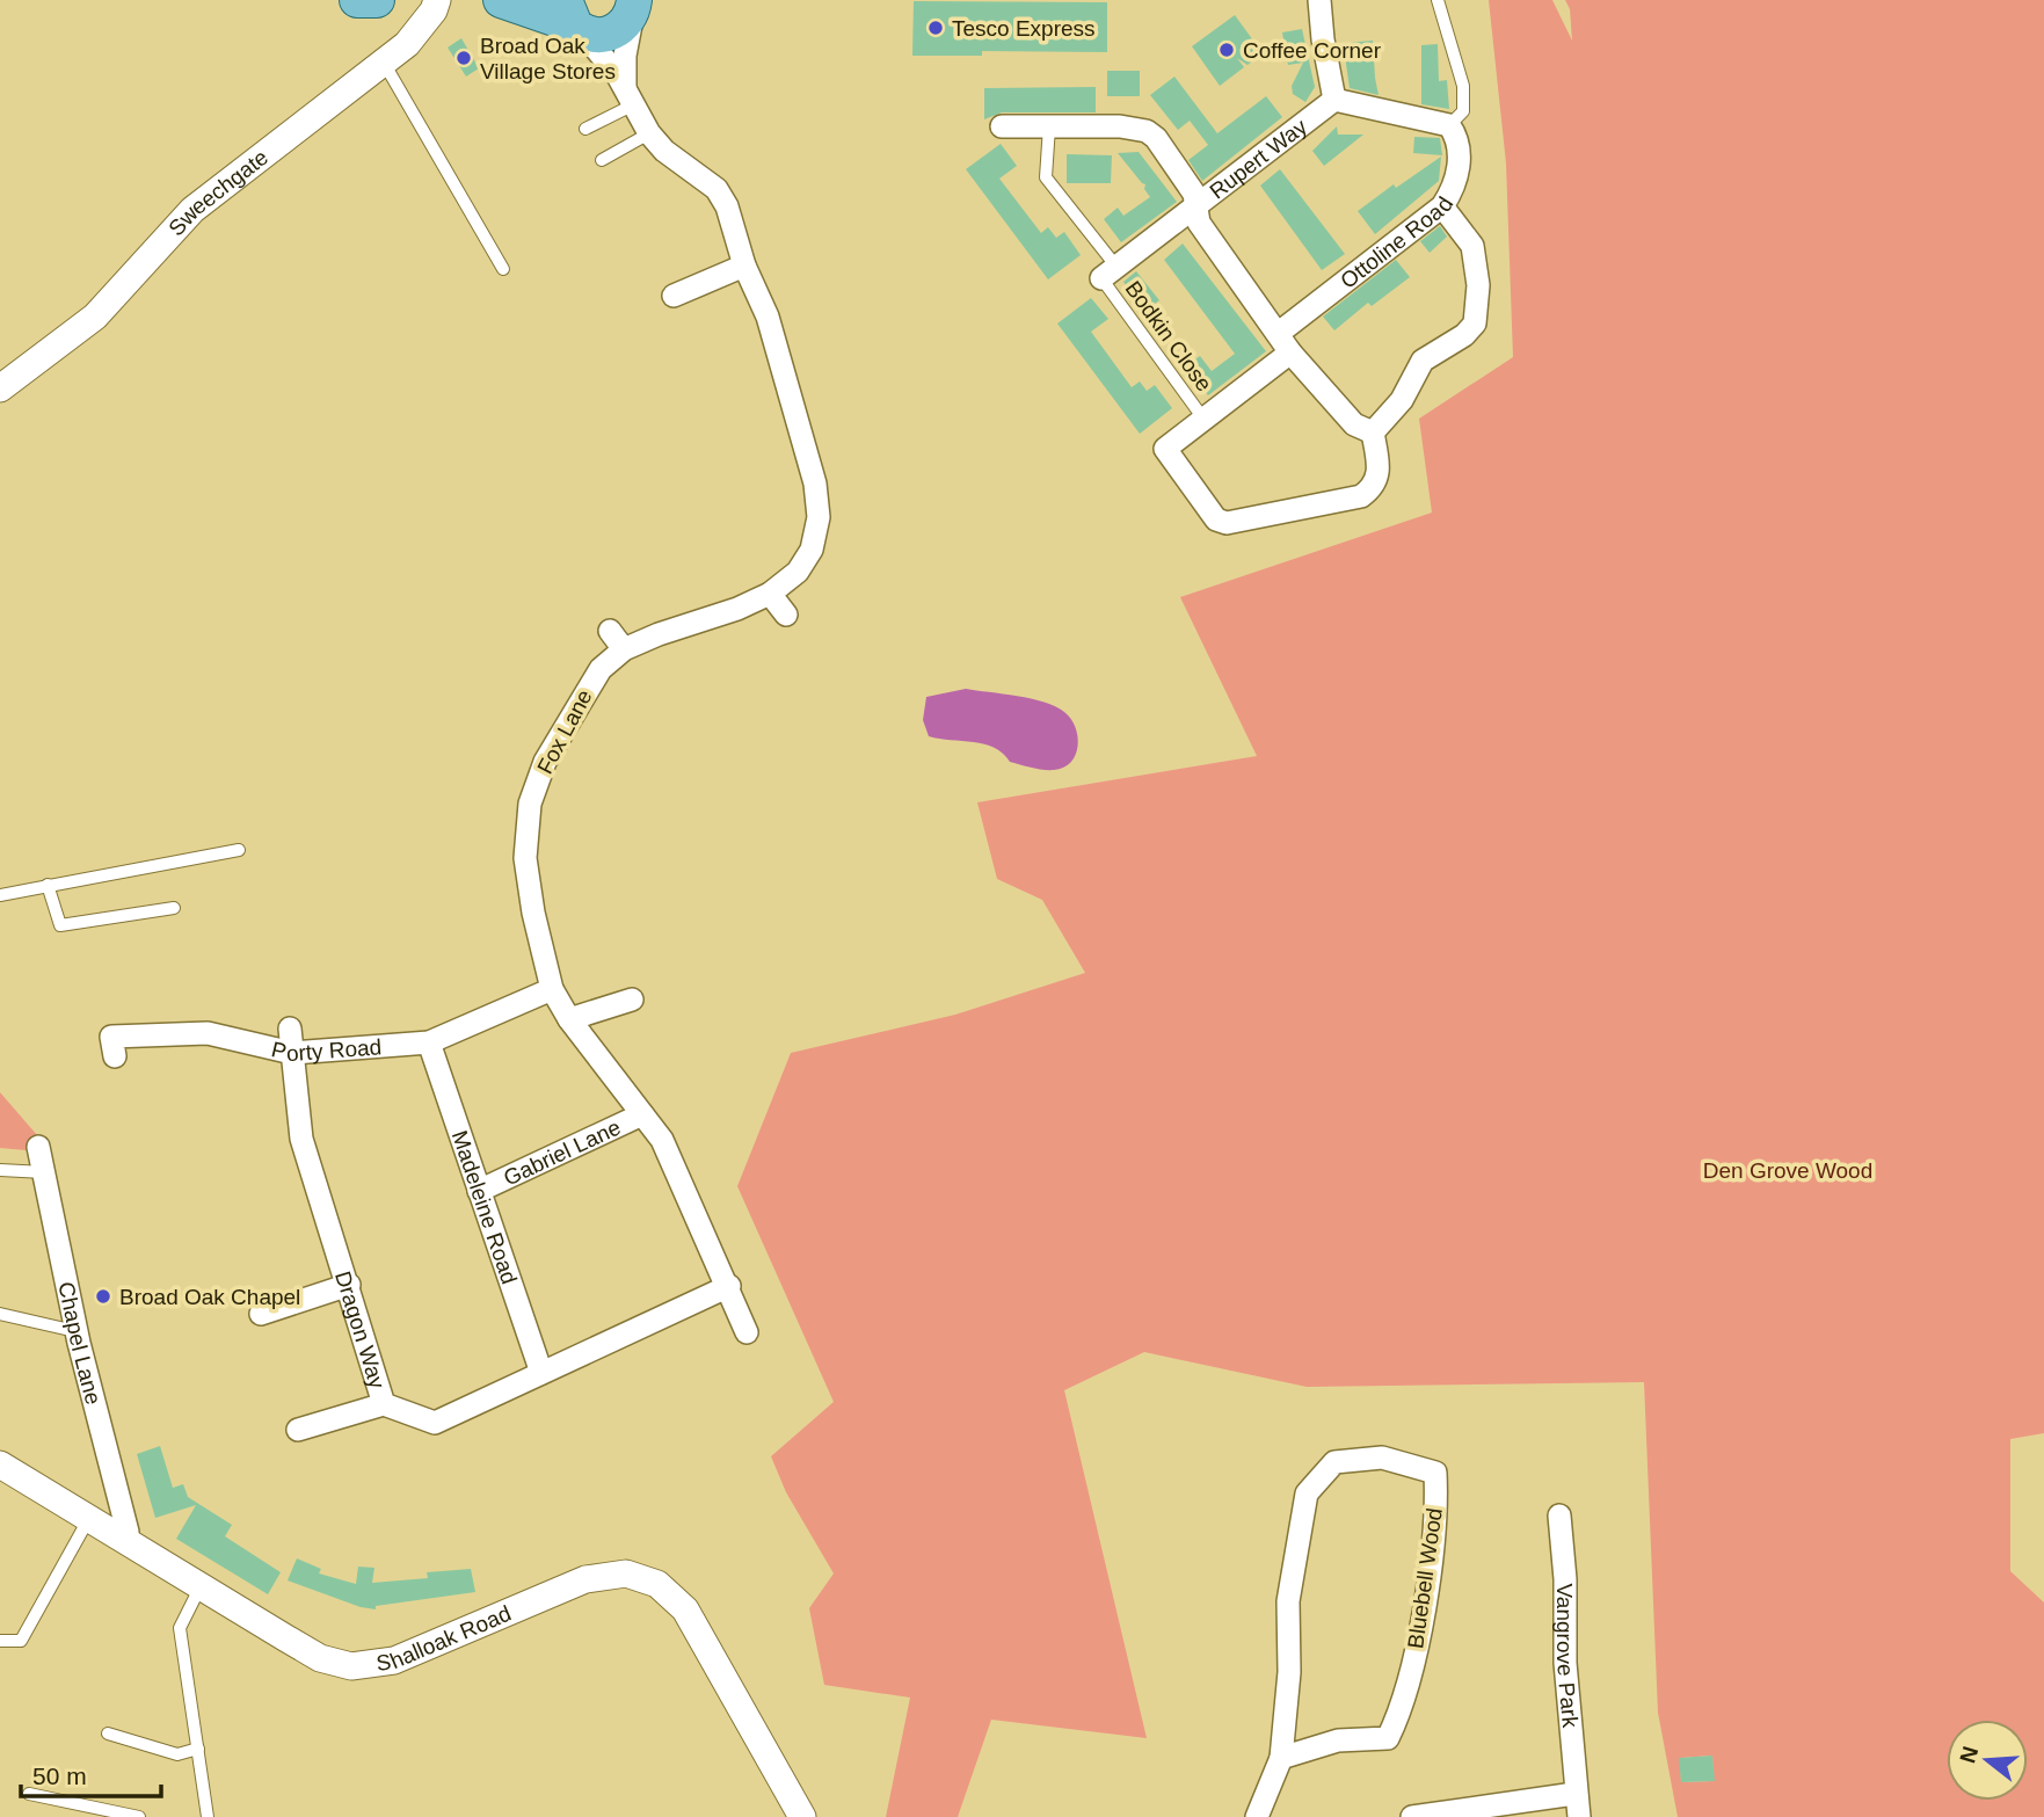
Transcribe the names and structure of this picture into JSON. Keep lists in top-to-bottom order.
{
  "streets": {
    "street": [
      "Rupert Way",
      "Sweechgate",
      "Ottoline Road",
      "Fox Lane",
      "Porty Road",
      "Gabriel Lane",
      "Madeleine Road",
      "Dragon Way",
      "Chapel Lane",
      "Bluebell Wood",
      "Shalloak Road",
      "Vangrove Park"
    ],
    "lane": ["Bodkin Close"]
  },
  "crossings": [
    ["Rupert Way", "Bodkin Close"],
    ["Ottoline Road", "Bodkin Close"],
    ["Fox Lane", "Porty Road"],
    ["Fox Lane", "Gabriel Lane"],
    ["Fox Lane", "Dragon Way"],
    ["Porty Road", "Madeleine Road"],
    ["Porty Road", "Dragon Way"],
    ["Gabriel Lane", "Madeleine Road"],
    ["Madeleine Road", "Dragon Way"],
    ["Chapel Lane", "Shalloak Road"]
  ],
  "parks": ["Den Grove Wood"],
  "places": [
    "Tesco Express",
    "Coffee Corner",
    "Broad Oak Village Stores",
    "Broad Oak Chapel"
  ],
  "scale_bar": "50 m",
  "north": "left"
}
